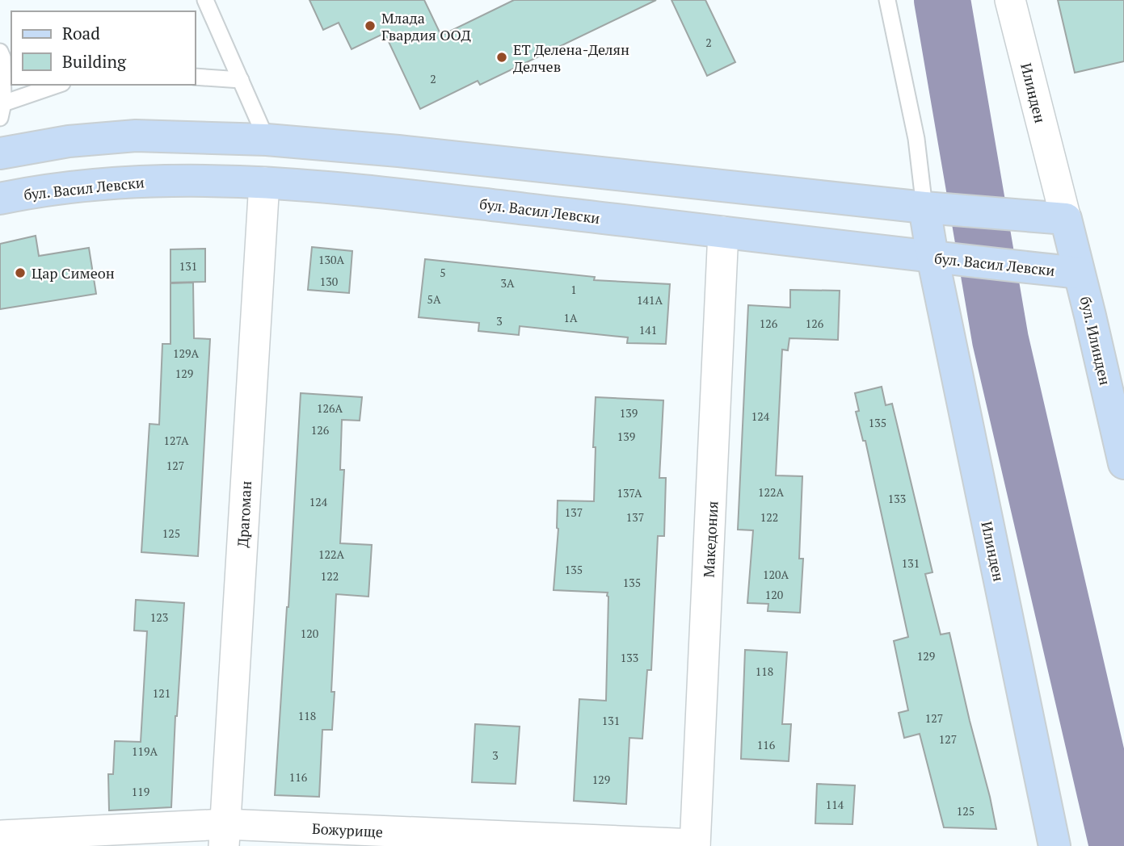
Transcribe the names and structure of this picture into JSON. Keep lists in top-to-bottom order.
{
  "streets": {
    "main road": ["Илинден", "бул. Васил Левски", "бул. Илинден"],
    "street": ["Драгоман", "Македония", "Божурище"]
  },
  "crossings": [
    ["Илинден", "бул. Васил Левски"],
    ["Илинден", "бул. Илинден"],
    ["бул. Васил Левски", "бул. Илинден"],
    ["бул. Васил Левски", "Драгоман"],
    ["бул. Васил Левски", "Македония"],
    ["Драгоман", "Божурище"],
    ["Македония", "Божурище"]
  ],
  "places": ["Млада Гвардия ООД", "ЕТ Делена-Делян Делчев", "Цар Симеон"],
  "house_numbers": [
    "2",
    "2",
    "130А",
    "131",
    "5",
    "130",
    "3А",
    "1",
    "5А",
    "141А",
    "1А",
    "3",
    "126",
    "126",
    "141",
    "129А",
    "129",
    "126А",
    "139",
    "124",
    "135",
    "126",
    "139",
    "127А",
    "127",
    "122А",
    "137А",
    "133",
    "124",
    "137",
    "137",
    "122",
    "125",
    "122А",
    "131",
    "135",
    "120А",
    "122",
    "135",
    "120",
    "123",
    "120",
    "129",
    "133",
    "118",
    "121",
    "118",
    "127",
    "131",
    "127",
    "116",
    "119А",
    "3",
    "116",
    "129",
    "119",
    "114",
    "125"
  ],
  "legend": ["Road", "Building"]
}
